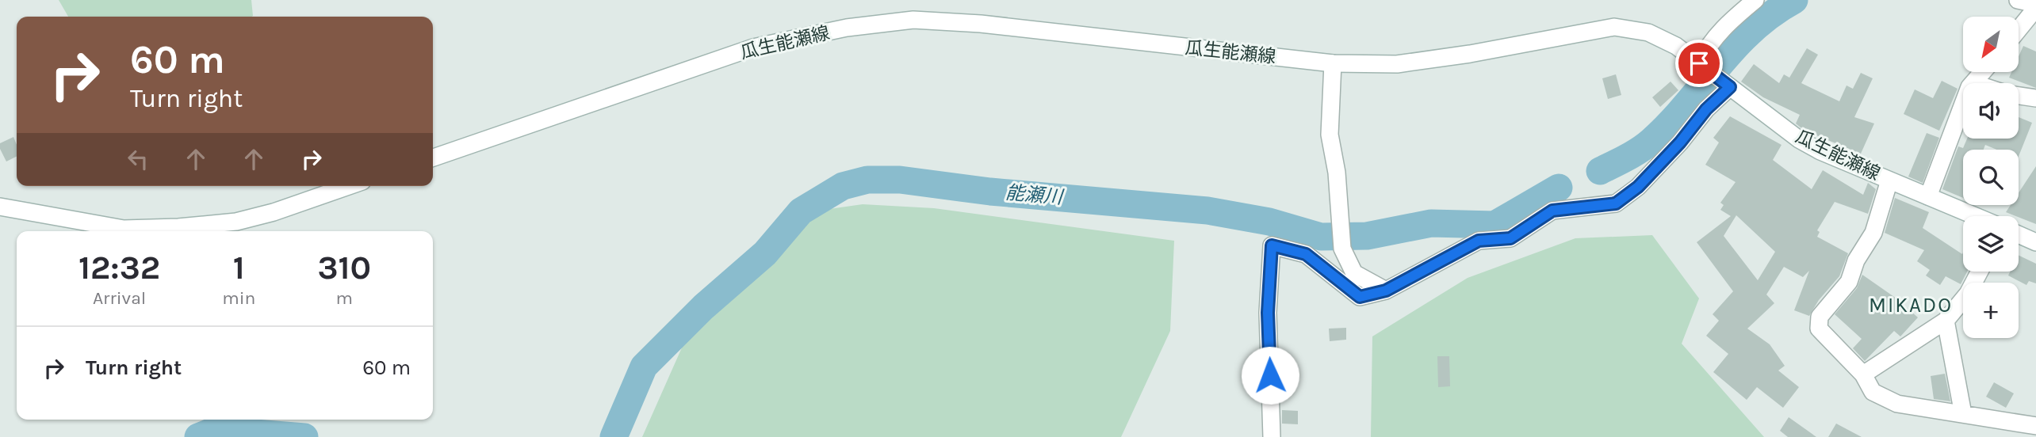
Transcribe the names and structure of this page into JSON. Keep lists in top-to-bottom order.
{
  "streets": {
    "main road": ["瓜生能瀬線"]
  },
  "districts": ["MIKADO"],
  "water": ["能瀬川"],
  "north": "bottom left",
  "page": {
    "map_buttons": "+",
    "turn": ["60 m", "Turn right"],
    "eta": [
      "12:32",
      "Arrival",
      "1",
      "min",
      "310",
      "m"
    ],
    "list": [
      {
        "name": "Turn right",
        "value": "60 m"
      }
    ]
  }
}
